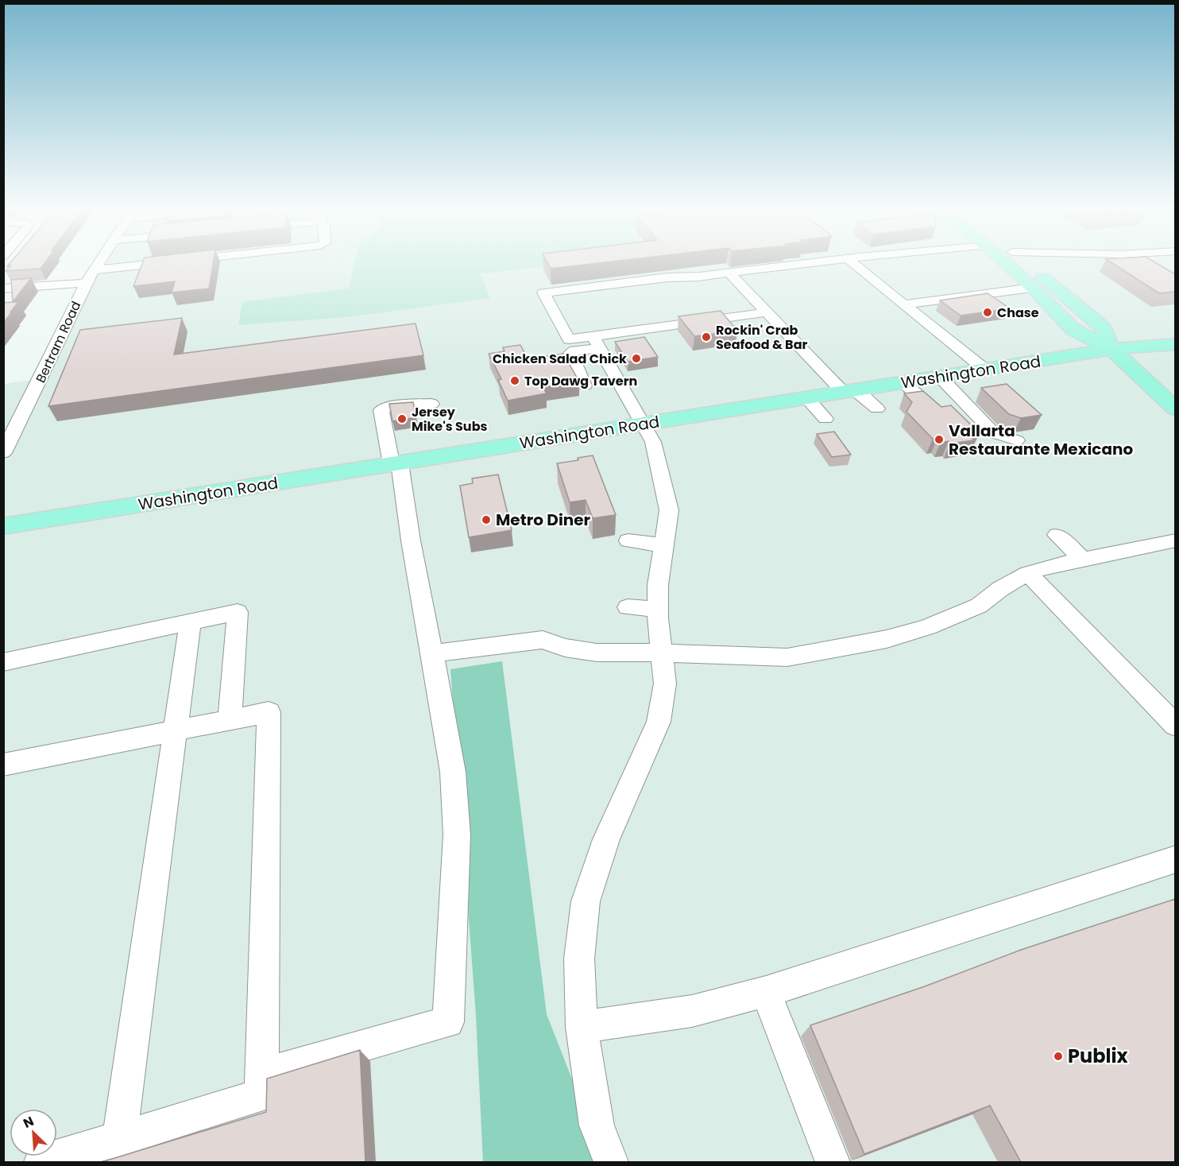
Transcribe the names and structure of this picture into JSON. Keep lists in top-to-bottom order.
{
  "streets": {
    "main road": ["Washington Road"],
    "street": ["Bertram Road"]
  },
  "places": [
    "Chase",
    "Rockin' Crab Seafood & Bar",
    "Chicken Salad Chick",
    "Top Dawg Tavern",
    "Jersey Mike's Subs",
    "Vallarta Restaurante Mexicano",
    "Metro Diner",
    "Publix"
  ],
  "north": "top left"
}
